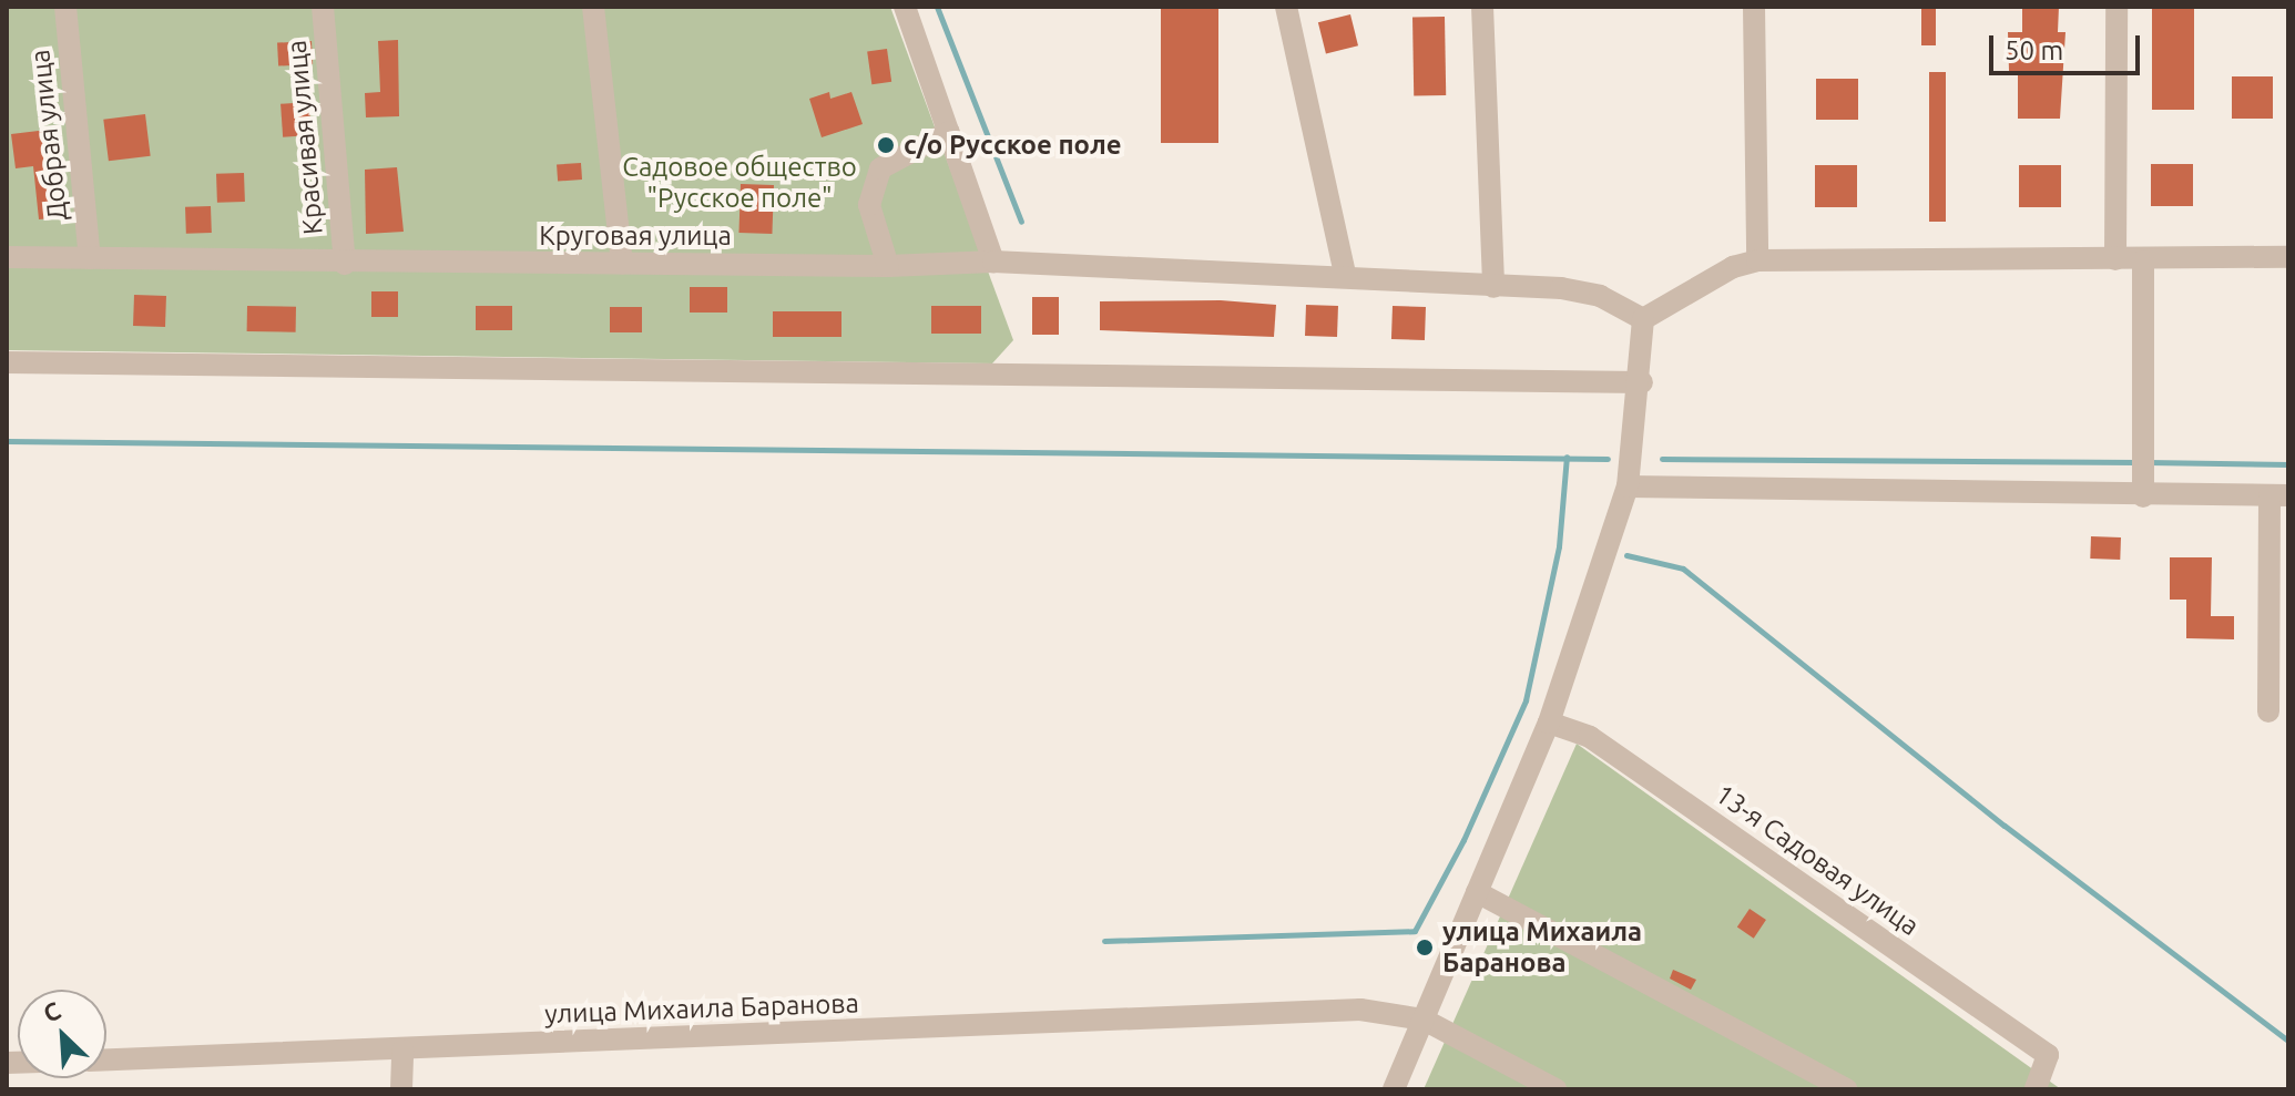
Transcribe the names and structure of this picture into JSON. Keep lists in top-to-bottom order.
{
  "streets": {
    "street": [
      "Добрая улица",
      "Красивая улица",
      "Круговая улица",
      "13-я Садовая улица",
      "улица Михаила Баранова"
    ]
  },
  "crossings": [
    ["Добрая улица", "Круговая улица"],
    ["Красивая улица", "Круговая улица"]
  ],
  "parks": ["Садовое общество \"Русское поле\""],
  "places": ["с/о Русское поле", "улица Михаила Баранова"],
  "scale_bar": "50 m",
  "north": "top left"
}
